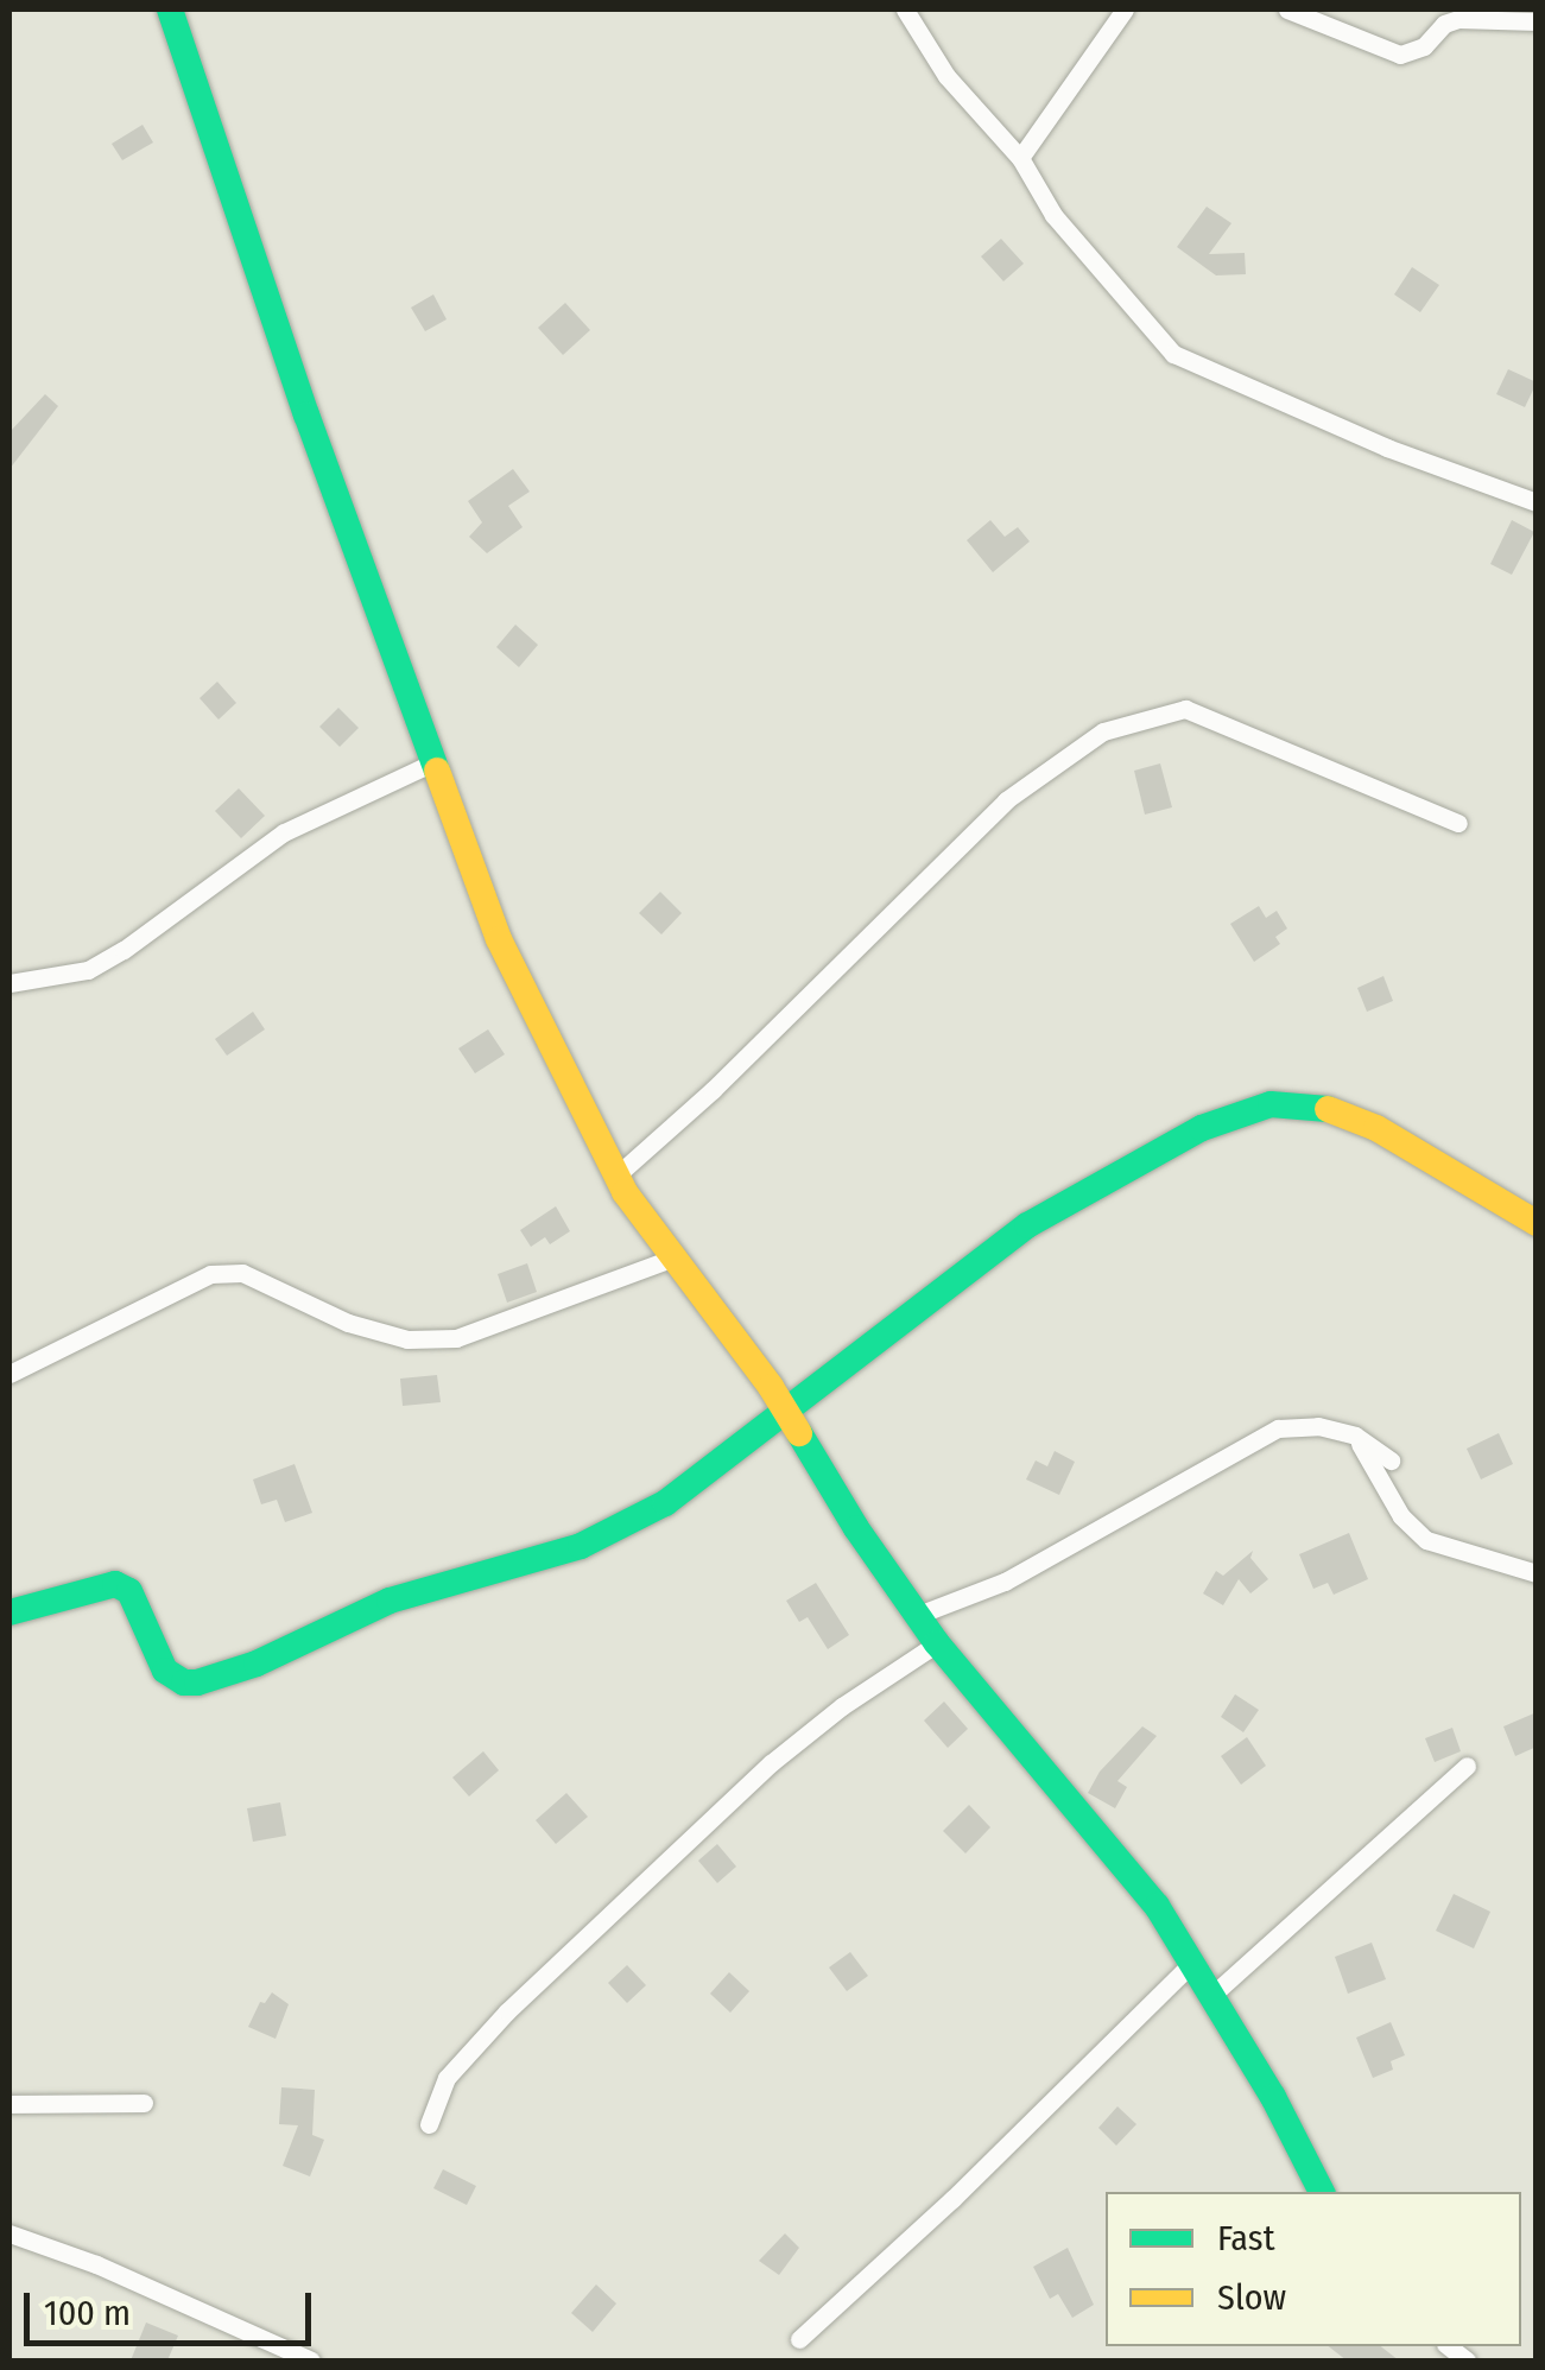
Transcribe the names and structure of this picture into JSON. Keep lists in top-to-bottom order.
{
  "legend": ["Fast", "Slow"],
  "scale_bar": "100 m"
}
